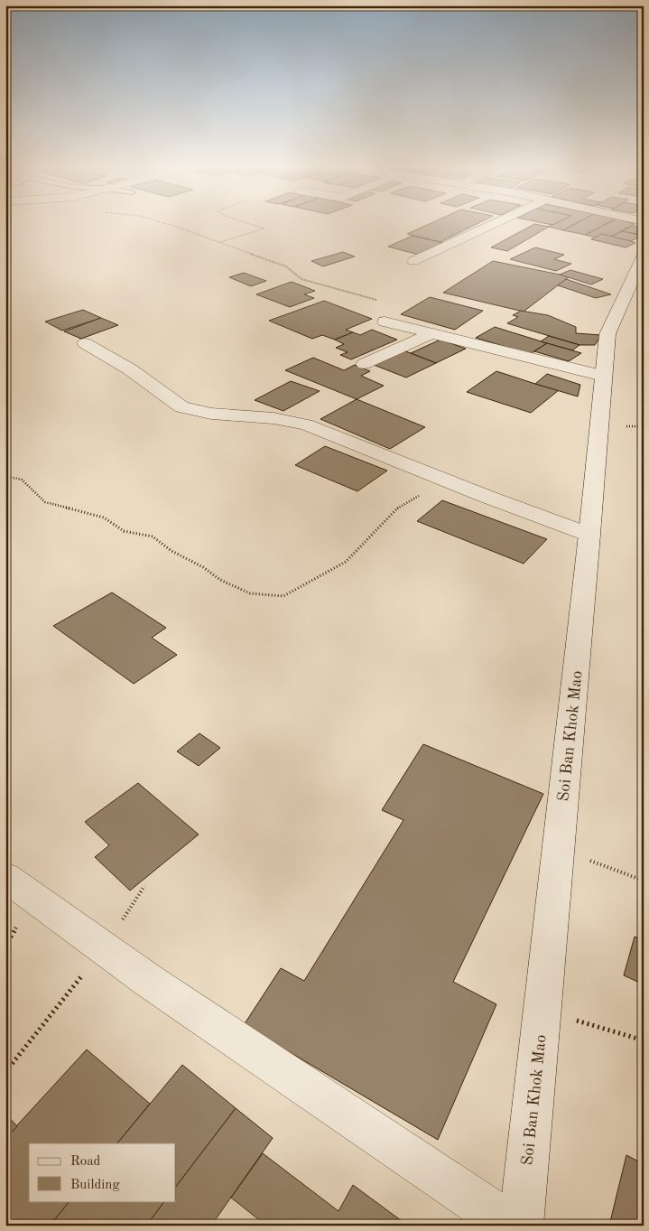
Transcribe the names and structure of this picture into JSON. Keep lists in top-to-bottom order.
{
  "streets": {
    "street": ["Soi Ban Khok Mao"]
  },
  "legend": ["Road", "Building"]
}
